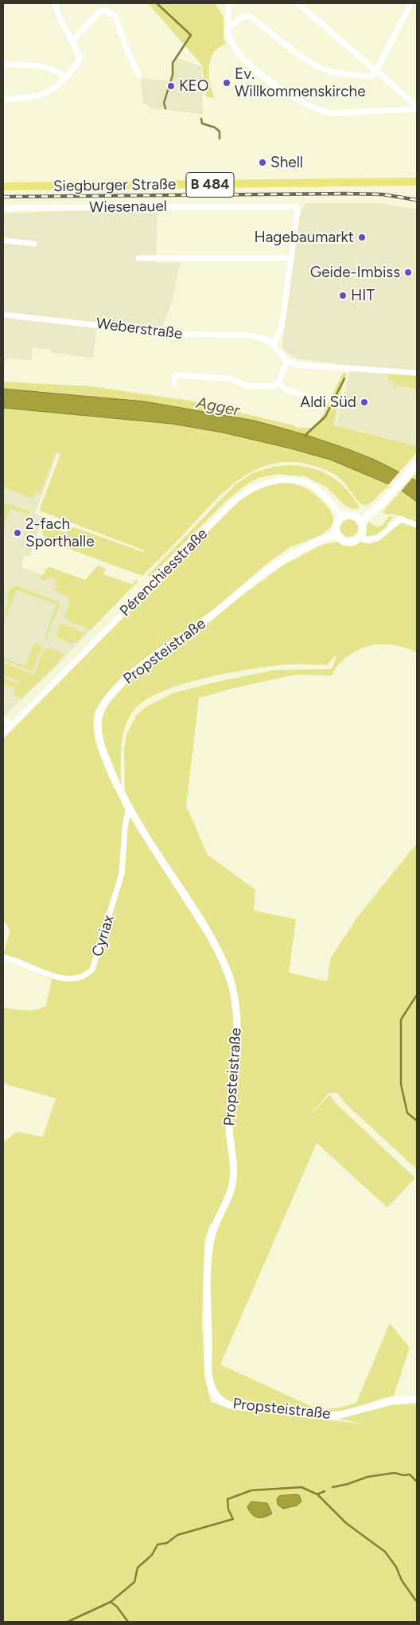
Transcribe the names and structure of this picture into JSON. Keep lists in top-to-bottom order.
{
  "streets": {
    "main road": ["B 484", "Siegburger Straße"],
    "street": [
      "Wiesenauel",
      "Weberstraße",
      "Pérenchiesstraße",
      "Propsteistraße",
      "Cyriax"
    ]
  },
  "crossings": [
    ["Wiesenauel", "Weberstraße"],
    ["Pérenchiesstraße", "Propsteistraße"],
    ["Propsteistraße", "Cyriax"]
  ],
  "water": ["Agger"],
  "places": [
    "Ev. Willkommenskirche",
    "KEO",
    "Shell",
    "Hagebaumarkt",
    "Geide-Imbiss",
    "HIT",
    "Aldi Süd",
    "2-fach Sporthalle"
  ]
}
